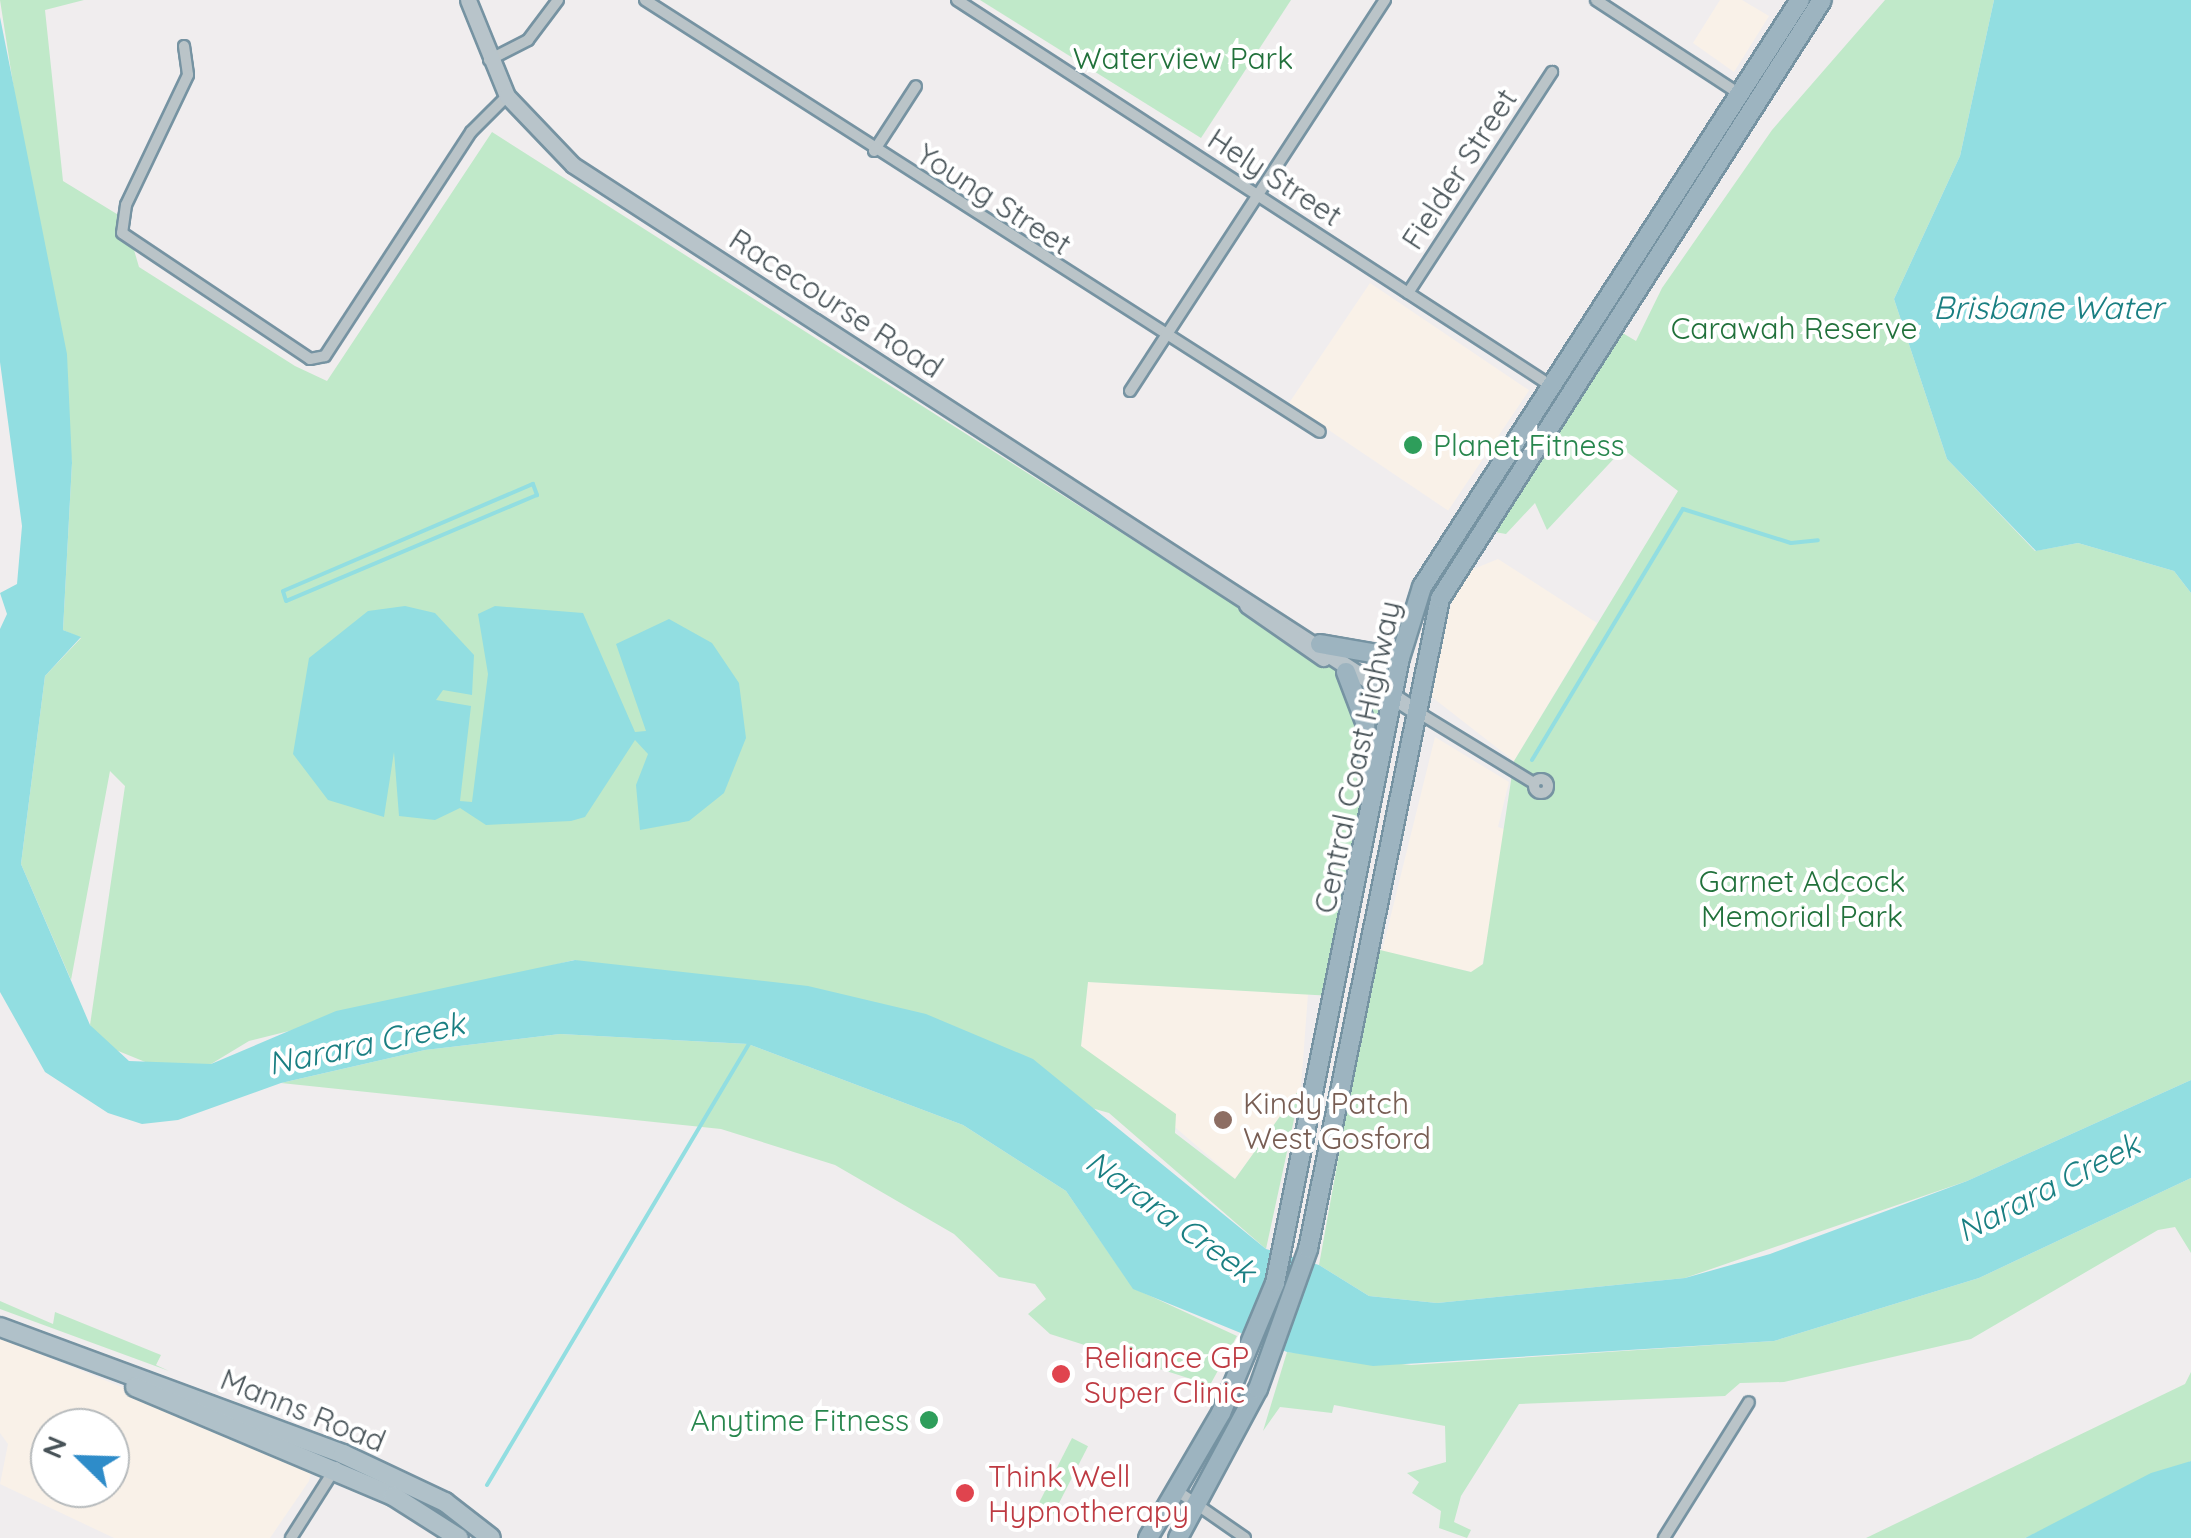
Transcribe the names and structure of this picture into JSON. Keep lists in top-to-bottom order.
{
  "streets": {
    "highway": ["Central Coast Highway"],
    "main road": ["Racecourse Road", "Manns Road"],
    "street": ["Fielder Street", "Hely Street", "Young Street"]
  },
  "crossings": [
    ["Fielder Street", "Hely Street"],
    ["Hely Street", "Central Coast Highway"],
    ["Racecourse Road", "Central Coast Highway"]
  ],
  "water": ["Brisbane Water", "Narara Creek"],
  "parks": ["Waterview Park", "Carawah Reserve", "Garnet Adcock Memorial Park"],
  "places": [
    "Planet Fitness",
    "Kindy Patch West Gosford",
    "Reliance GP Super Clinic",
    "Anytime Fitness",
    "Think Well Hypnotherapy"
  ],
  "north": "top left"
}
